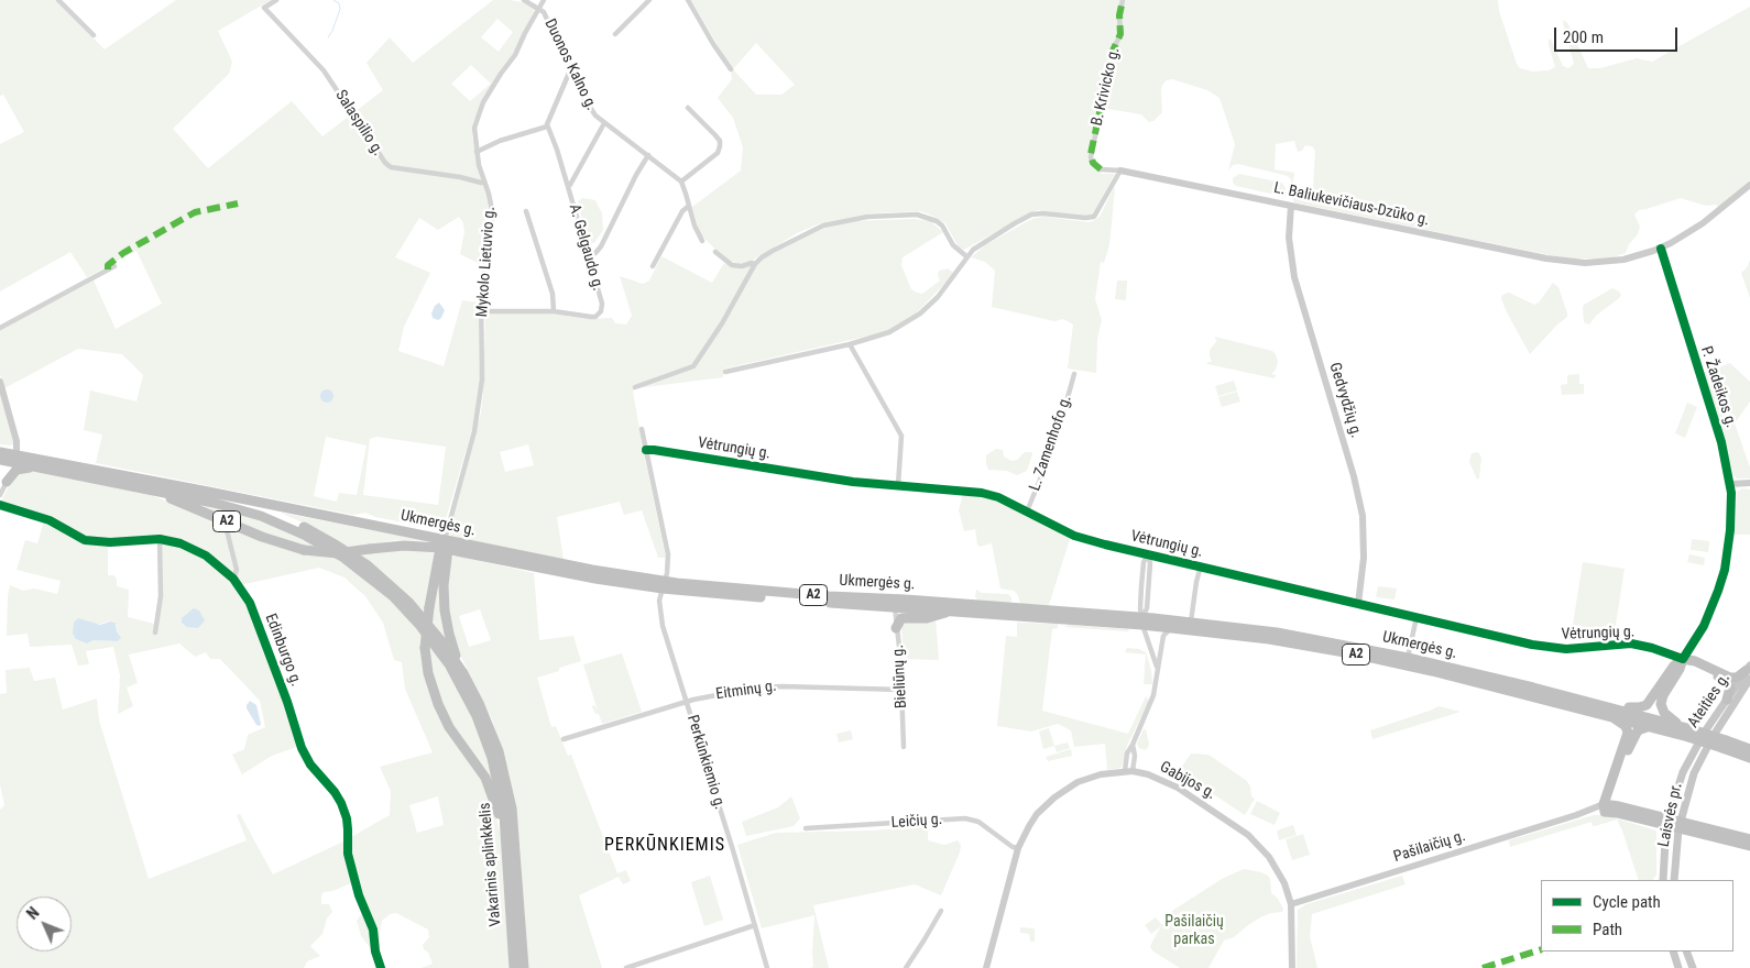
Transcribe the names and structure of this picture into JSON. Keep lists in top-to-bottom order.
{
  "streets": {
    "highway": ["A2", "Ukmergės g.", "Vakarinis aplinkkelis"],
    "main road": ["Ateities g.", "Laisvės pr."],
    "street": [
      "Duonos Kalno g.",
      "B. Krivicko g.",
      "Salaspilio g.",
      "L. Baliukevičiaus-Dzūko g.",
      "A. Gelgaudo g.",
      "Mykolo Lietuvio g.",
      "P. Žadeikos g.",
      "Gedvydžių g.",
      "L. Zamenhofo g.",
      "Vėtrungių g.",
      "Edinburgo g.",
      "Bieliūnų g.",
      "Eitminų g.",
      "Perkūnkiemio g.",
      "Gabijos g.",
      "Leičių g.",
      "Pašilaičių g."
    ]
  },
  "crossings": [
    ["Duonos Kalno g.", "Mykolo Lietuvio g."],
    ["B. Krivicko g.", "L. Baliukevičiaus-Dzūko g."],
    ["Salaspilio g.", "Mykolo Lietuvio g."],
    ["L. Baliukevičiaus-Dzūko g.", "P. Žadeikos g."],
    ["L. Baliukevičiaus-Dzūko g.", "Gedvydžių g."],
    ["A. Gelgaudo g.", "Mykolo Lietuvio g."],
    ["Mykolo Lietuvio g.", "A2"],
    ["Mykolo Lietuvio g.", "Ukmergės g."],
    ["P. Žadeikos g.", "Vėtrungių g."],
    ["Gedvydžių g.", "Vėtrungių g."],
    ["L. Zamenhofo g.", "Vėtrungių g."],
    ["Vėtrungių g.", "Perkūnkiemio g."],
    ["A2", "Ukmergės g."],
    ["A2", "Vakarinis aplinkkelis"],
    ["Ukmergės g.", "Bieliūnų g."],
    ["Ukmergės g.", "Perkūnkiemio g."],
    ["Ukmergės g.", "Vakarinis aplinkkelis"],
    ["Bieliūnų g.", "Eitminų g."],
    ["Eitminų g.", "Perkūnkiemio g."],
    ["Ateities g.", "Laisvės pr."],
    ["Gabijos g.", "Leičių g."],
    ["Gabijos g.", "Pašilaičių g."]
  ],
  "districts": ["PERKŪNKIEMIS"],
  "parks": ["Pašilaičių parkas"],
  "legend": ["Cycle path", "Path"],
  "scale_bar": "200 m",
  "north": "top left"
}
